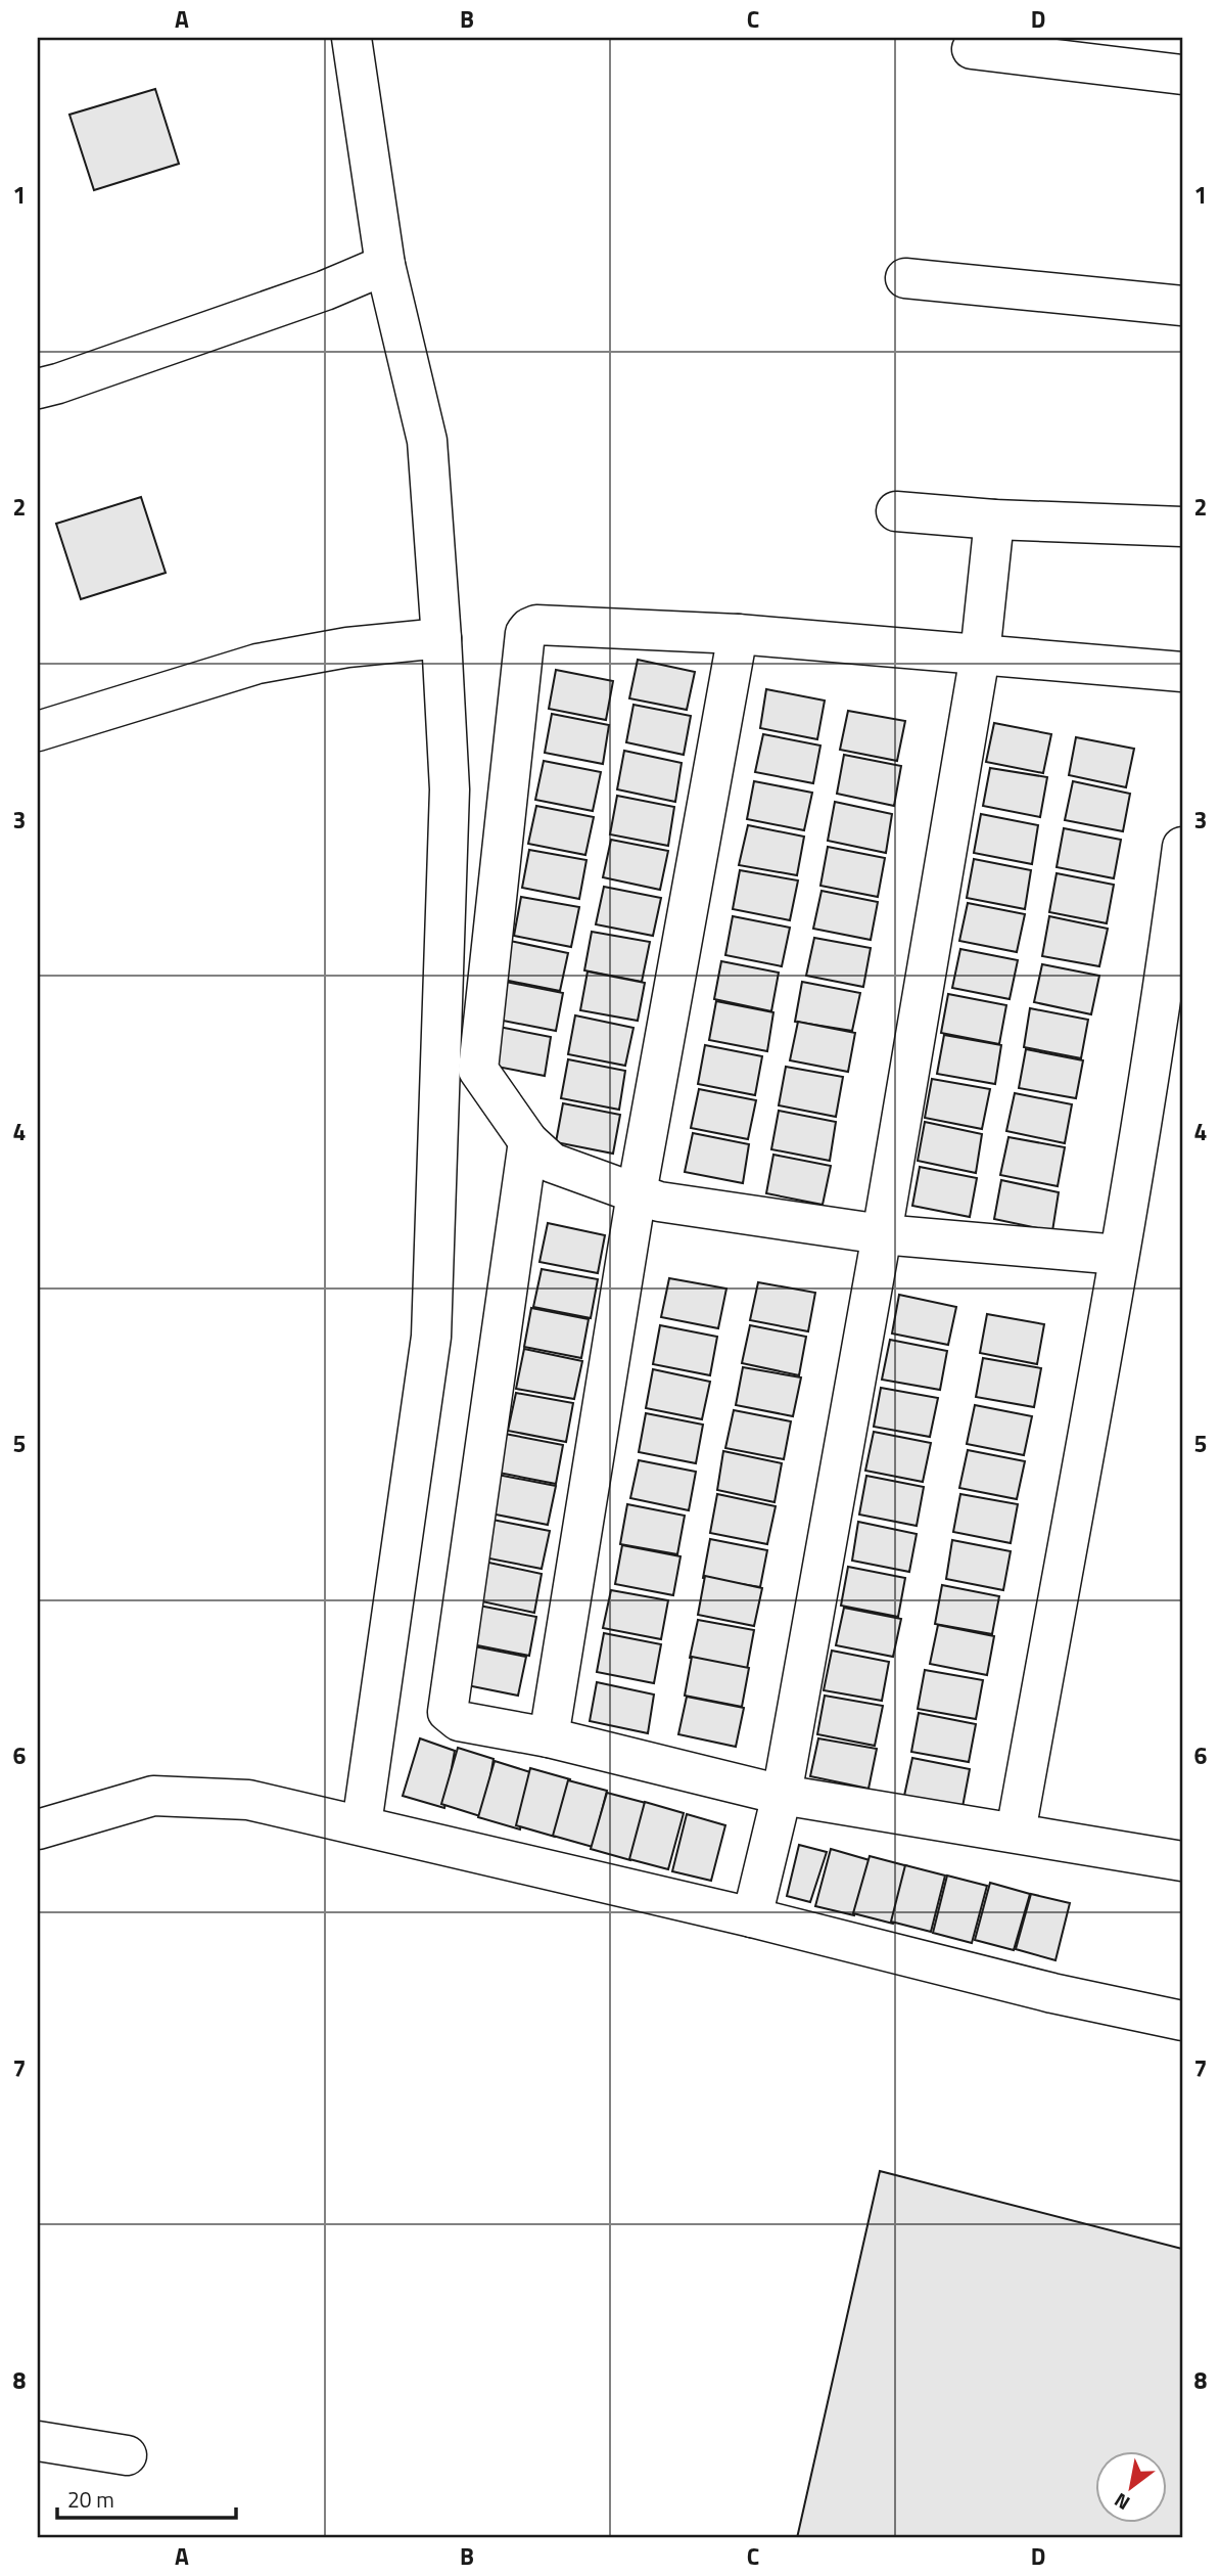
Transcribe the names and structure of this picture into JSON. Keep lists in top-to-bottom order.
{
  "scale_bar": "20 m",
  "north": "bottom left",
  "grid": {
    "columns": [
      "A",
      "B",
      "C",
      "D"
    ],
    "rows": [
      "1",
      "2",
      "3",
      "4",
      "5",
      "6",
      "7",
      "8"
    ]
  }
}
